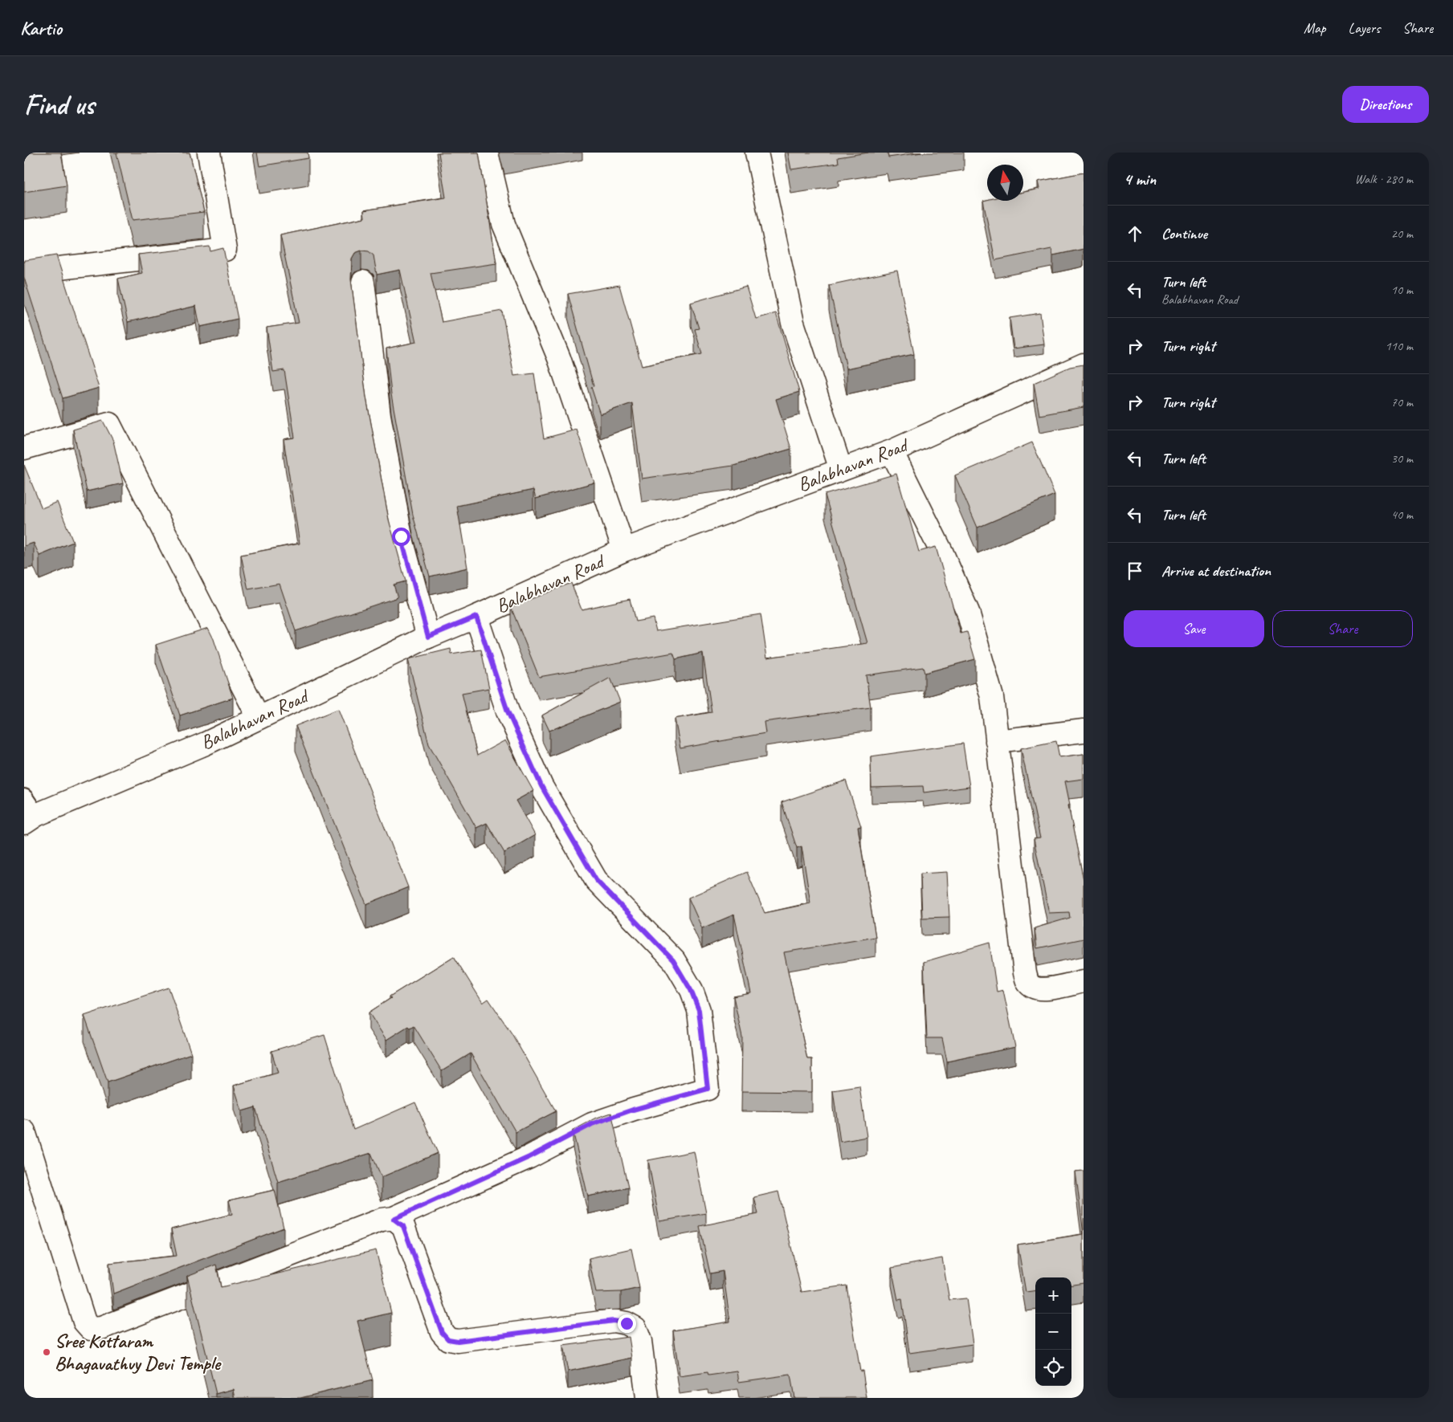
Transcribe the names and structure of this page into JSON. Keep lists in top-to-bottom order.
{
  "streets": {
    "street": ["Balabhavan Road"]
  },
  "places": ["Sree Kottaram Bhagavathvy Devi Temple"],
  "north": "top",
  "page": {
    "header": "Kartio",
    "nav": ["Map", "Layers", "Share"],
    "buttons": [
      "Directions",
      ["Save", "Share"]
    ],
    "title": "Find us",
    "heading": ["4 min", "Walk · 280 m"],
    "list": [
      ["Continue", "20 m"],
      ["Turn left", "Balabhavan Road", "10 m"],
      ["Turn right", "110 m"],
      ["Turn right", "70 m"],
      ["Turn left", "30 m"],
      ["Turn left", "40 m"],
      "Arrive at destination"
    ],
    "map_buttons": ["+", "−"]
  }
}
